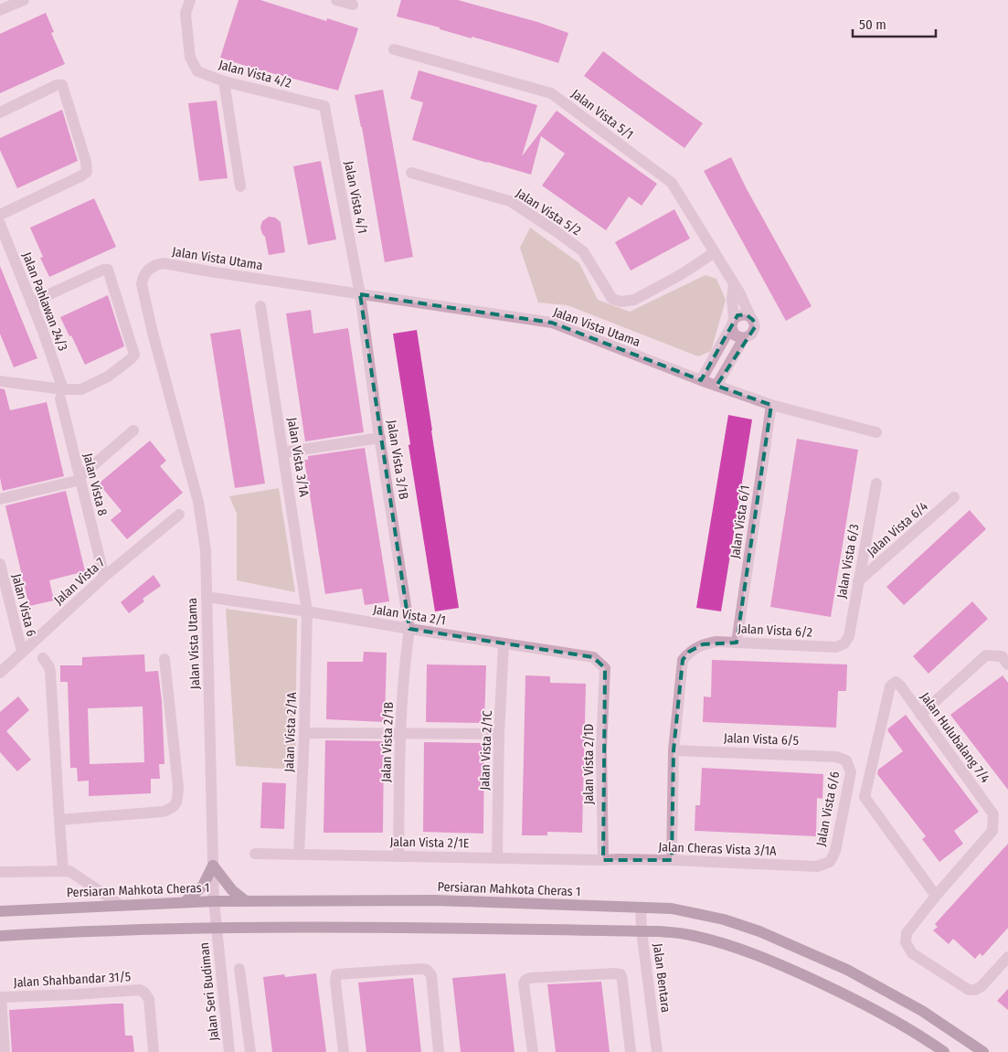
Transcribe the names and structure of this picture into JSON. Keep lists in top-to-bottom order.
{
  "streets": {
    "main road": ["Persiaran Mahkota Cheras 1"],
    "street": [
      "Jalan Vista 4/2",
      "Jalan Vista 5/1",
      "Jalan Vista 4/1",
      "Jalan Vista 5/2",
      "Jalan Vista Utama",
      "Jalan Pahlawan 24/3",
      "Jalan Vista 3/1A",
      "Jalan Vista 3/1B",
      "Jalan Vista 8",
      "Jalan Vista 6/1",
      "Jalan Vista 6/4",
      "Jalan Vista 6/3",
      "Jalan Vista 7",
      "Jalan Vista 6",
      "Jalan Vista 2/1",
      "Jalan Vista 6/2",
      "Jalan Vista 2/1A",
      "Jalan Hulubalang 7/4",
      "Jalan Vista 6/5",
      "Jalan Vista 2/1B",
      "Jalan Vista 2/1C",
      "Jalan Vista 2/1D",
      "Jalan Vista 6/6",
      "Jalan Vista 2/1E",
      "Jalan Cheras Vista 3/1A",
      "Jalan Bentara",
      "Jalan Shahbandar 31/5",
      "Jalan Seri Budiman"
    ]
  },
  "crossings": [
    ["Jalan Vista 4/2", "Jalan Vista 4/1"],
    ["Jalan Vista 5/1", "Jalan Vista 5/2"],
    ["Jalan Vista 4/1", "Jalan Vista Utama"],
    ["Jalan Vista 4/1", "Jalan Vista 3/1B"],
    ["Jalan Vista Utama", "Jalan Vista 3/1B"],
    ["Jalan Vista Utama", "Jalan Vista 6/1"],
    ["Jalan Vista Utama", "Jalan Vista 2/1"],
    ["Jalan Vista Utama", "Persiaran Mahkota Cheras 1"],
    ["Jalan Vista Utama", "Jalan Seri Budiman"],
    ["Jalan Pahlawan 24/3", "Jalan Vista 8"],
    ["Jalan Vista 3/1A", "Jalan Vista 2/1"],
    ["Jalan Vista 3/1A", "Jalan Vista 2/1A"],
    ["Jalan Vista 3/1B", "Jalan Vista 2/1"],
    ["Jalan Vista 3/1B", "Jalan Vista 2/1B"],
    ["Jalan Vista 8", "Jalan Vista 7"],
    ["Jalan Vista 6/1", "Jalan Vista 6/2"],
    ["Jalan Vista 6/4", "Jalan Vista 6/3"],
    ["Jalan Vista 6/3", "Jalan Vista 6/2"],
    ["Jalan Vista 7", "Jalan Vista 6"],
    ["Jalan Vista 2/1", "Jalan Vista 2/1A"],
    ["Jalan Vista 2/1", "Jalan Vista 2/1B"],
    ["Jalan Vista 2/1", "Jalan Vista 2/1C"],
    ["Jalan Vista 2/1", "Jalan Vista 2/1D"],
    ["Jalan Vista 6/2", "Jalan Vista 6/5"],
    ["Jalan Vista 2/1A", "Jalan Vista 2/1E"],
    ["Jalan Vista 6/5", "Jalan Vista 6/6"],
    ["Jalan Vista 2/1B", "Jalan Vista 2/1E"],
    ["Jalan Vista 2/1C", "Jalan Vista 2/1E"],
    ["Jalan Vista 2/1D", "Jalan Vista 2/1E"],
    ["Jalan Vista 2/1D", "Jalan Cheras Vista 3/1A"],
    ["Jalan Vista 6/6", "Jalan Cheras Vista 3/1A"],
    ["Jalan Vista 2/1E", "Jalan Cheras Vista 3/1A"],
    ["Persiaran Mahkota Cheras 1", "Jalan Bentara"]
  ],
  "scale_bar": "50 m"
}
